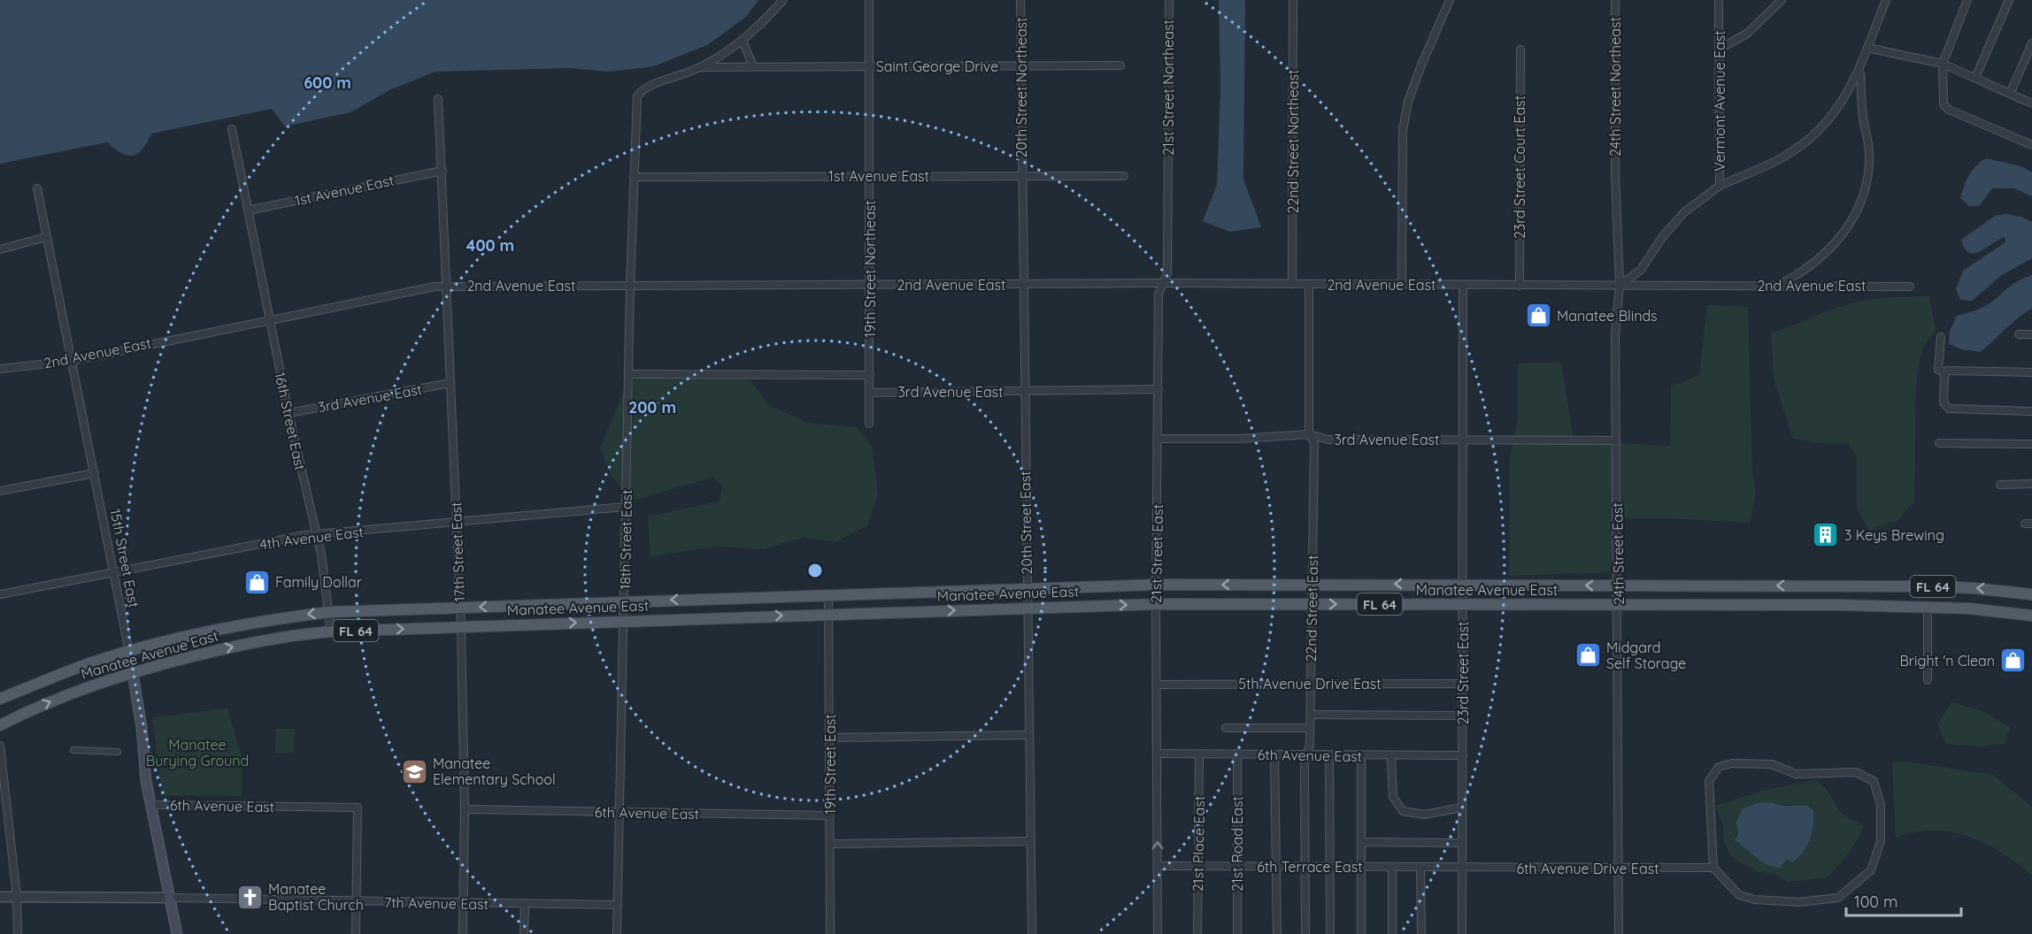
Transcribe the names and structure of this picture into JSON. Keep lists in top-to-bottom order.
{
  "streets": {
    "main road": ["15th Street East", "FL 64", "Manatee Avenue East"],
    "street": [
      "Saint George Drive",
      "24th Street Northeast",
      "20th Street Northeast",
      "21st Street Northeast",
      "Vermont Avenue East",
      "22nd Street Northeast",
      "23rd Street Court East",
      "1st Avenue East",
      "19th Street Northeast",
      "2nd Avenue East",
      "3rd Avenue East",
      "16th Street East",
      "20th Street East",
      "4th Avenue East",
      "18th Street East",
      "17th Street East",
      "21st Street East",
      "24th Street East",
      "22nd Street East",
      "23rd Street East",
      "5th Avenue Drive East",
      "6th Avenue East",
      "19th Street East",
      "21st Place East",
      "21st Road East",
      "6th Terrace East",
      "6th Avenue Drive East",
      "7th Avenue East"
    ]
  },
  "crossings": [
    ["Saint George Drive", "20th Street Northeast"],
    ["Saint George Drive", "19th Street Northeast"],
    ["Saint George Drive", "18th Street East"],
    ["24th Street Northeast", "24th Street East"],
    ["20th Street Northeast", "1st Avenue East"],
    ["20th Street Northeast", "20th Street East"],
    ["21st Street Northeast", "21st Street East"],
    ["Vermont Avenue East", "2nd Avenue East"],
    ["Vermont Avenue East", "24th Street East"],
    ["22nd Street Northeast", "2nd Avenue East"],
    ["23rd Street Court East", "2nd Avenue East"],
    ["1st Avenue East", "19th Street Northeast"],
    ["1st Avenue East", "16th Street East"],
    ["1st Avenue East", "20th Street East"],
    ["1st Avenue East", "18th Street East"],
    ["1st Avenue East", "17th Street East"],
    ["19th Street Northeast", "2nd Avenue East"],
    ["2nd Avenue East", "16th Street East"],
    ["2nd Avenue East", "20th Street East"],
    ["2nd Avenue East", "18th Street East"],
    ["2nd Avenue East", "17th Street East"],
    ["2nd Avenue East", "21st Street East"],
    ["2nd Avenue East", "24th Street East"],
    ["2nd Avenue East", "15th Street East"],
    ["2nd Avenue East", "22nd Street East"],
    ["2nd Avenue East", "23rd Street East"],
    ["3rd Avenue East", "16th Street East"],
    ["3rd Avenue East", "20th Street East"],
    ["3rd Avenue East", "17th Street East"],
    ["3rd Avenue East", "21st Street East"],
    ["3rd Avenue East", "24th Street East"],
    ["3rd Avenue East", "22nd Street East"],
    ["3rd Avenue East", "23rd Street East"],
    ["16th Street East", "4th Avenue East"],
    ["16th Street East", "Manatee Avenue East"],
    ["20th Street East", "Manatee Avenue East"],
    ["4th Avenue East", "18th Street East"],
    ["4th Avenue East", "17th Street East"],
    ["4th Avenue East", "15th Street East"],
    ["18th Street East", "Manatee Avenue East"],
    ["18th Street East", "6th Avenue East"],
    ["18th Street East", "7th Avenue East"],
    ["17th Street East", "Manatee Avenue East"],
    ["17th Street East", "6th Avenue East"],
    ["17th Street East", "7th Avenue East"],
    ["21st Street East", "Manatee Avenue East"],
    ["21st Street East", "5th Avenue Drive East"],
    ["21st Street East", "6th Avenue East"],
    ["21st Street East", "6th Terrace East"],
    ["24th Street East", "Manatee Avenue East"],
    ["24th Street East", "6th Avenue Drive East"],
    ["15th Street East", "Manatee Avenue East"],
    ["15th Street East", "6th Avenue East"],
    ["15th Street East", "7th Avenue East"],
    ["Manatee Avenue East", "22nd Street East"],
    ["Manatee Avenue East", "23rd Street East"],
    ["Manatee Avenue East", "19th Street East"],
    ["22nd Street East", "5th Avenue Drive East"],
    ["22nd Street East", "6th Avenue East"],
    ["22nd Street East", "6th Terrace East"],
    ["23rd Street East", "5th Avenue Drive East"],
    ["23rd Street East", "6th Avenue East"],
    ["23rd Street East", "6th Terrace East"],
    ["23rd Street East", "6th Avenue Drive East"],
    ["6th Avenue East", "19th Street East"],
    ["6th Avenue East", "21st Place East"],
    ["6th Avenue East", "21st Road East"],
    ["6th Avenue East", "7th Avenue East"],
    ["21st Place East", "6th Terrace East"],
    ["21st Road East", "6th Terrace East"],
    ["6th Terrace East", "6th Avenue Drive East"]
  ],
  "parks": ["Manatee Burying Ground"],
  "places": {
    "shop": [
      "Manatee Blinds",
      "Family Dollar",
      "Midgard Self Storage",
      "Bright 'n Clean"
    ],
    "building": ["3 Keys Brewing"],
    "school or university": ["Manatee Elementary School"],
    "church": ["Manatee Baptist Church"]
  },
  "scale_bar": "100 m",
  "rings": ["600 m", "400 m", "200 m"]
}
